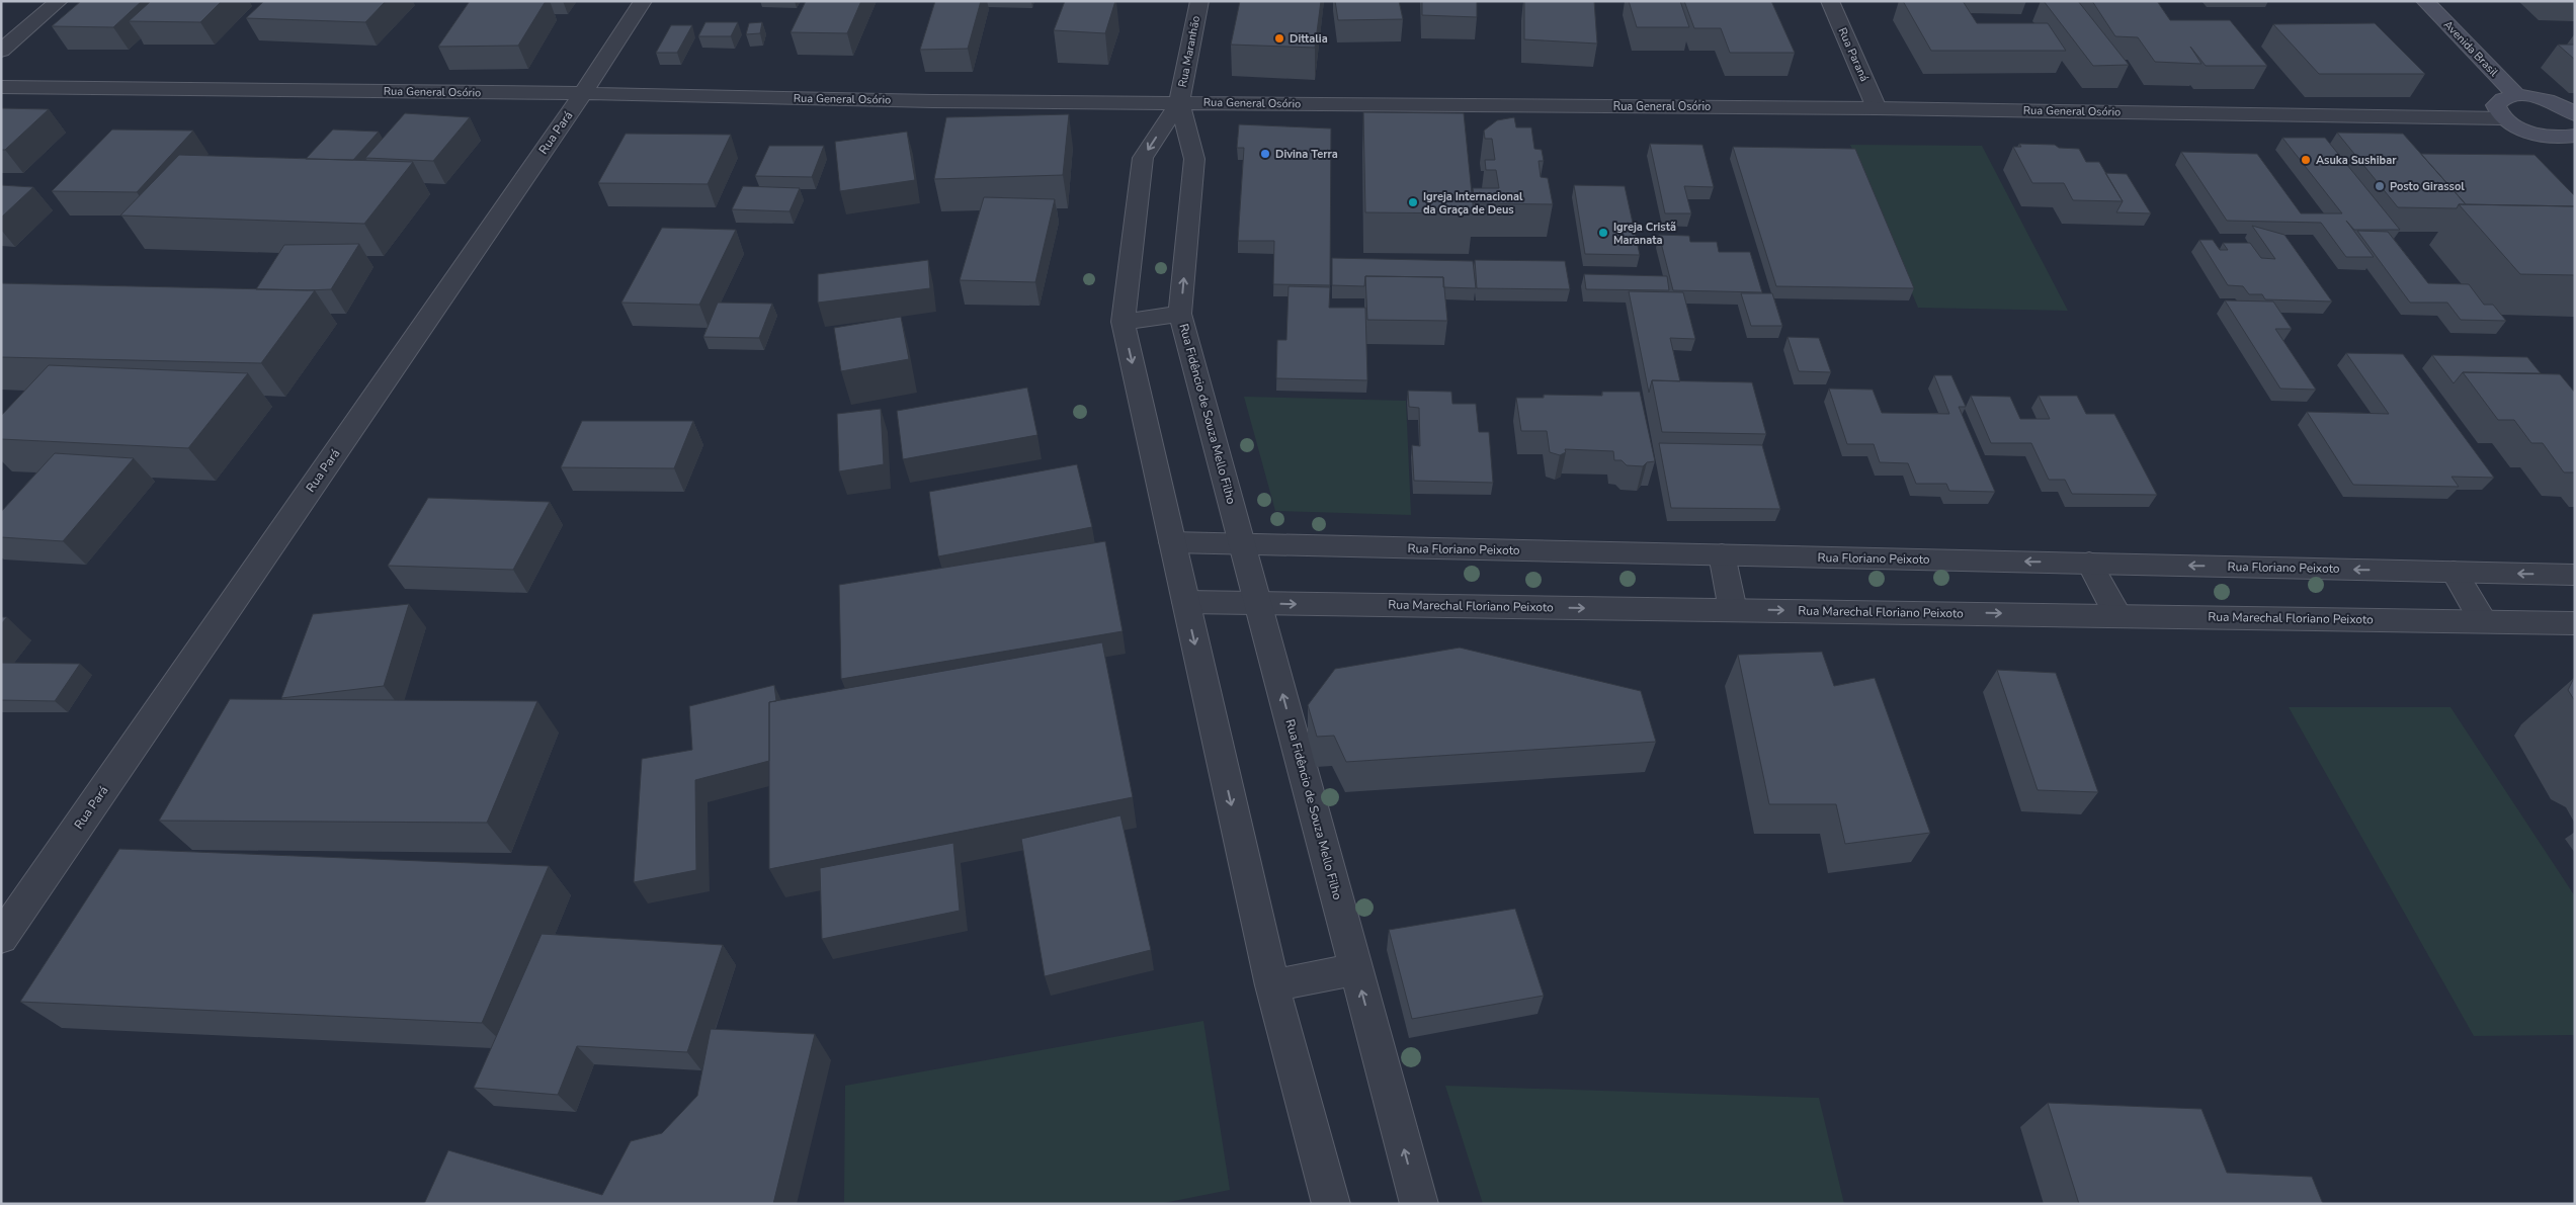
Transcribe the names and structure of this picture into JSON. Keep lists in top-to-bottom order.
{
  "streets": {
    "main road": ["Avenida Brasil"],
    "street": [
      "Rua Maranhão",
      "Rua Paraná",
      "Rua General Osório",
      "Rua Pará",
      "Rua Fidêncio de Souza Mello Filho",
      "Rua Floriano Peixoto",
      "Rua Marechal Floriano Peixoto"
    ]
  },
  "crossings": [
    ["Rua Maranhão", "Rua General Osório"],
    ["Rua Maranhão", "Rua Fidêncio de Souza Mello Filho"],
    ["Rua Paraná", "Rua General Osório"],
    ["Rua General Osório", "Rua Pará"],
    ["Rua General Osório", "Rua Fidêncio de Souza Mello Filho"],
    ["Rua Fidêncio de Souza Mello Filho", "Rua Floriano Peixoto"],
    ["Rua Fidêncio de Souza Mello Filho", "Rua Marechal Floriano Peixoto"]
  ],
  "one_way": ["Rua Floriano Peixoto", "Rua Marechal Floriano Peixoto"],
  "places": [
    "Dittalia",
    "Divina Terra",
    "Asuka Sushibar",
    "Posto Girassol",
    "Igreja Internacional da Graça de Deus",
    "Igreja Cristã Maranata"
  ]
}
